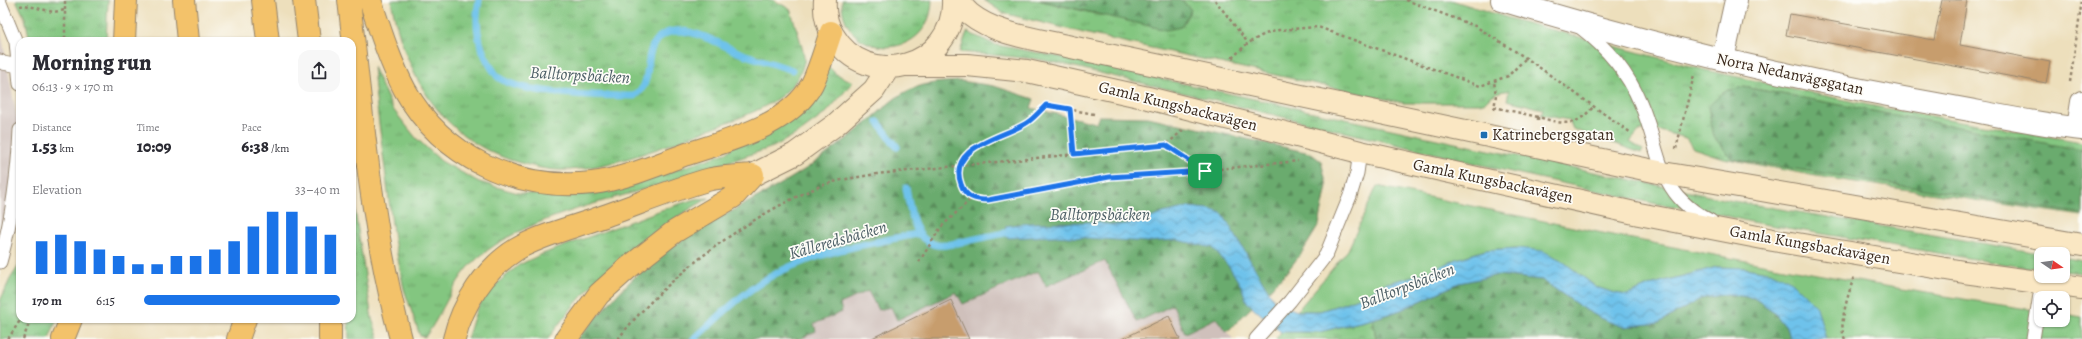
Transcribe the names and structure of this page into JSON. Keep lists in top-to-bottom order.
{
  "streets": {
    "main road": ["Gamla Kungsbackavägen"],
    "street": ["Norra Nedanvägsgatan"]
  },
  "water": ["Balltorpsbäcken", "Kålleredsbäcken"],
  "places": {
    "transit": ["Katrinebergsgatan"]
  },
  "north": "right",
  "page": {
    "heading": ["Morning run", "06:13 · 9 × 170 m"],
    "stats": [
      ["Distance", "1.53 km"],
      ["Time", "10:09"],
      ["Pace", "6:38 /km"]
    ],
    "chart": ["Elevation", "33–40 m"],
    "list": [
      {
        "name": "170 m",
        "note": "6:15"
      }
    ]
  }
}
